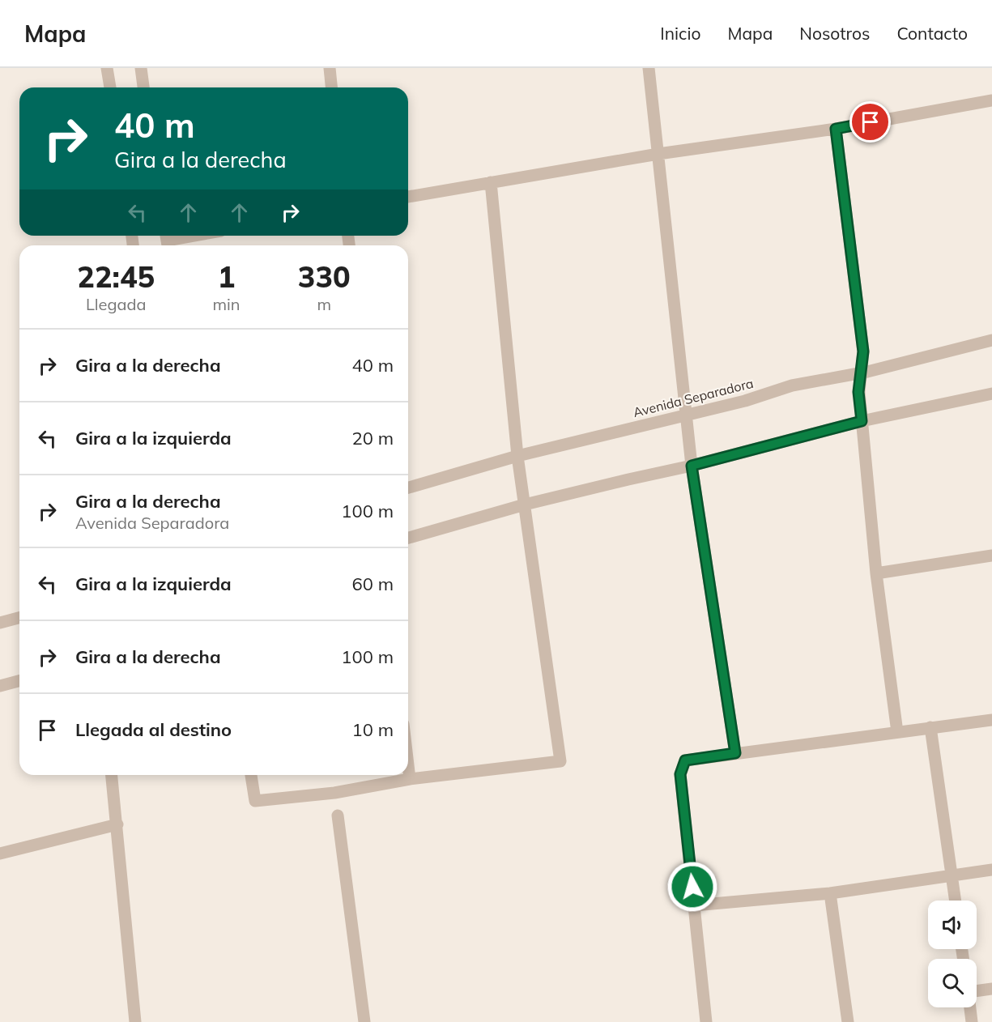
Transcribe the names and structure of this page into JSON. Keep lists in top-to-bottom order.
{
  "streets": {
    "street": ["Avenida Separadora"]
  },
  "page": {
    "header": "Mapa",
    "nav": [
      "Inicio",
      "Mapa",
      "Nosotros",
      "Contacto"
    ],
    "turn": ["40 m", "Gira a la derecha"],
    "eta": [
      "22:45",
      "Llegada",
      "1",
      "min",
      "330",
      "m"
    ],
    "list": [
      {
        "name": "Gira a la derecha",
        "value": "40 m"
      },
      {
        "name": "Gira a la izquierda",
        "value": "20 m"
      },
      {
        "name": "Gira a la derecha",
        "note": "Avenida Separadora",
        "value": "100 m"
      },
      {
        "name": "Gira a la izquierda",
        "value": "60 m"
      },
      {
        "name": "Gira a la derecha",
        "value": "100 m"
      },
      {
        "name": "Llegada al destino",
        "value": "10 m"
      }
    ]
  }
}
